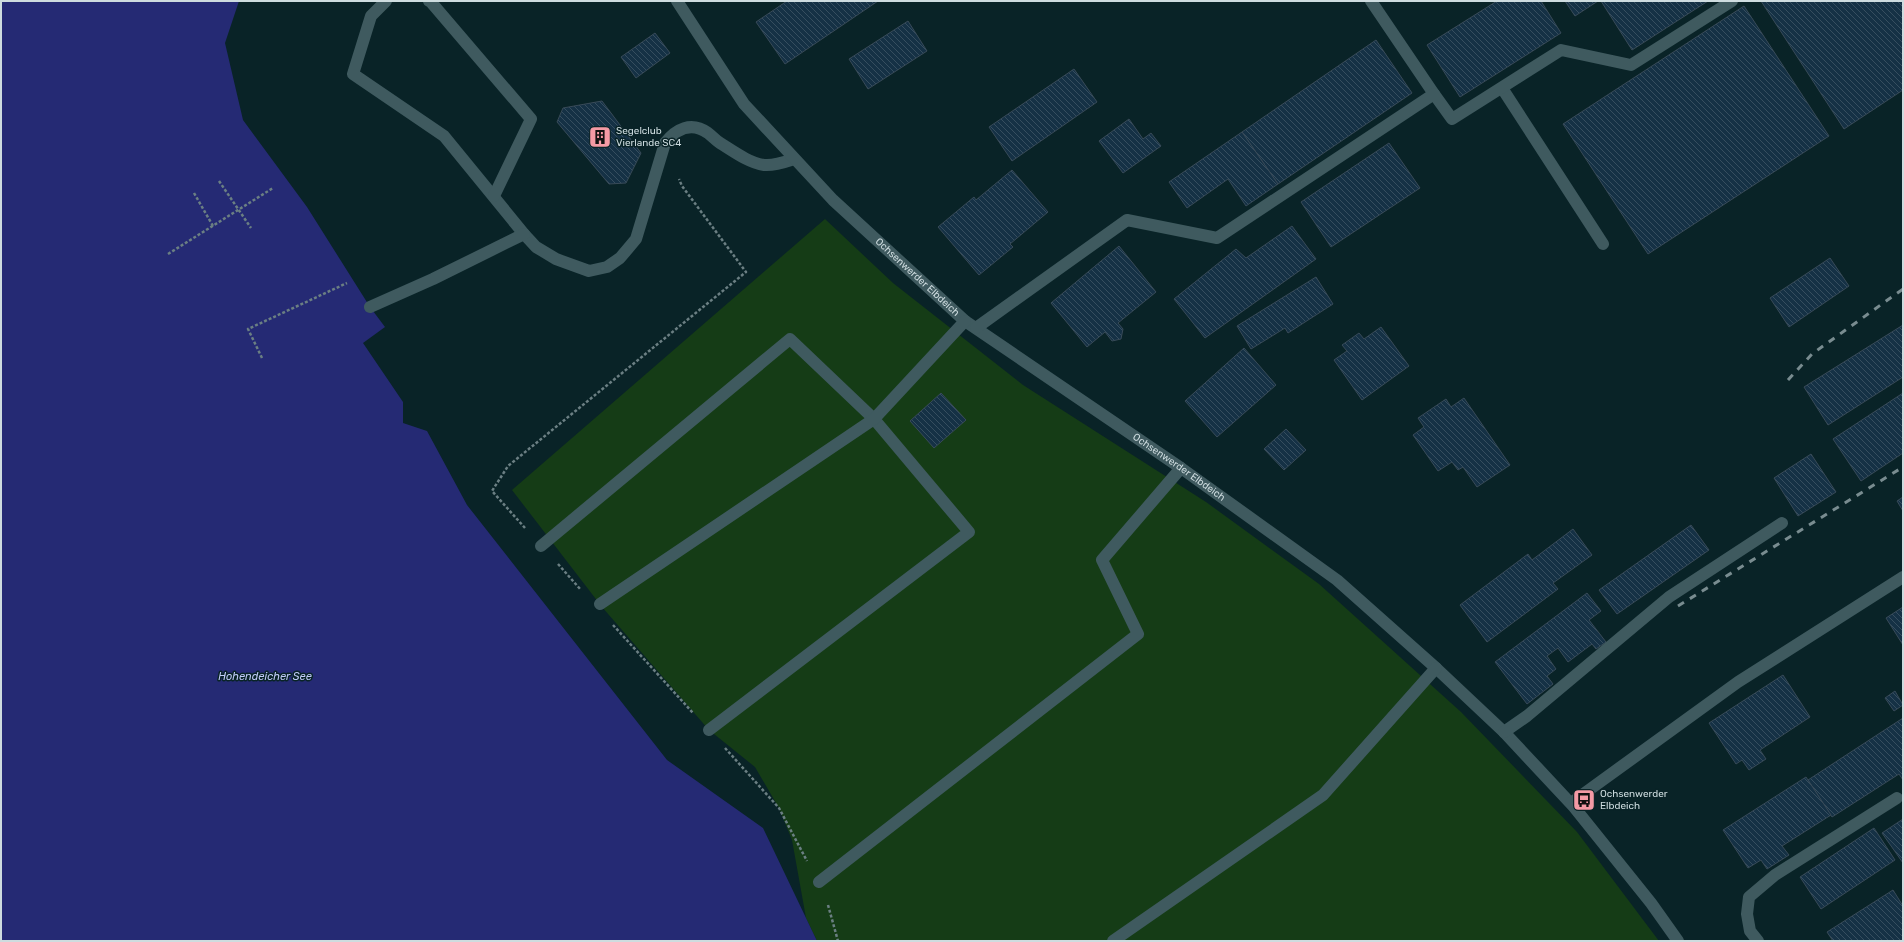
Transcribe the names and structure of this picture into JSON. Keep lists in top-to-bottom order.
{
  "streets": {
    "street": ["Ochsenwerder Elbdeich"]
  },
  "water": ["Hohendeicher See"],
  "places": {
    "building": ["Segelclub Vierlande SC4"],
    "bus stop": ["Ochsenwerder Elbdeich"]
  }
}
